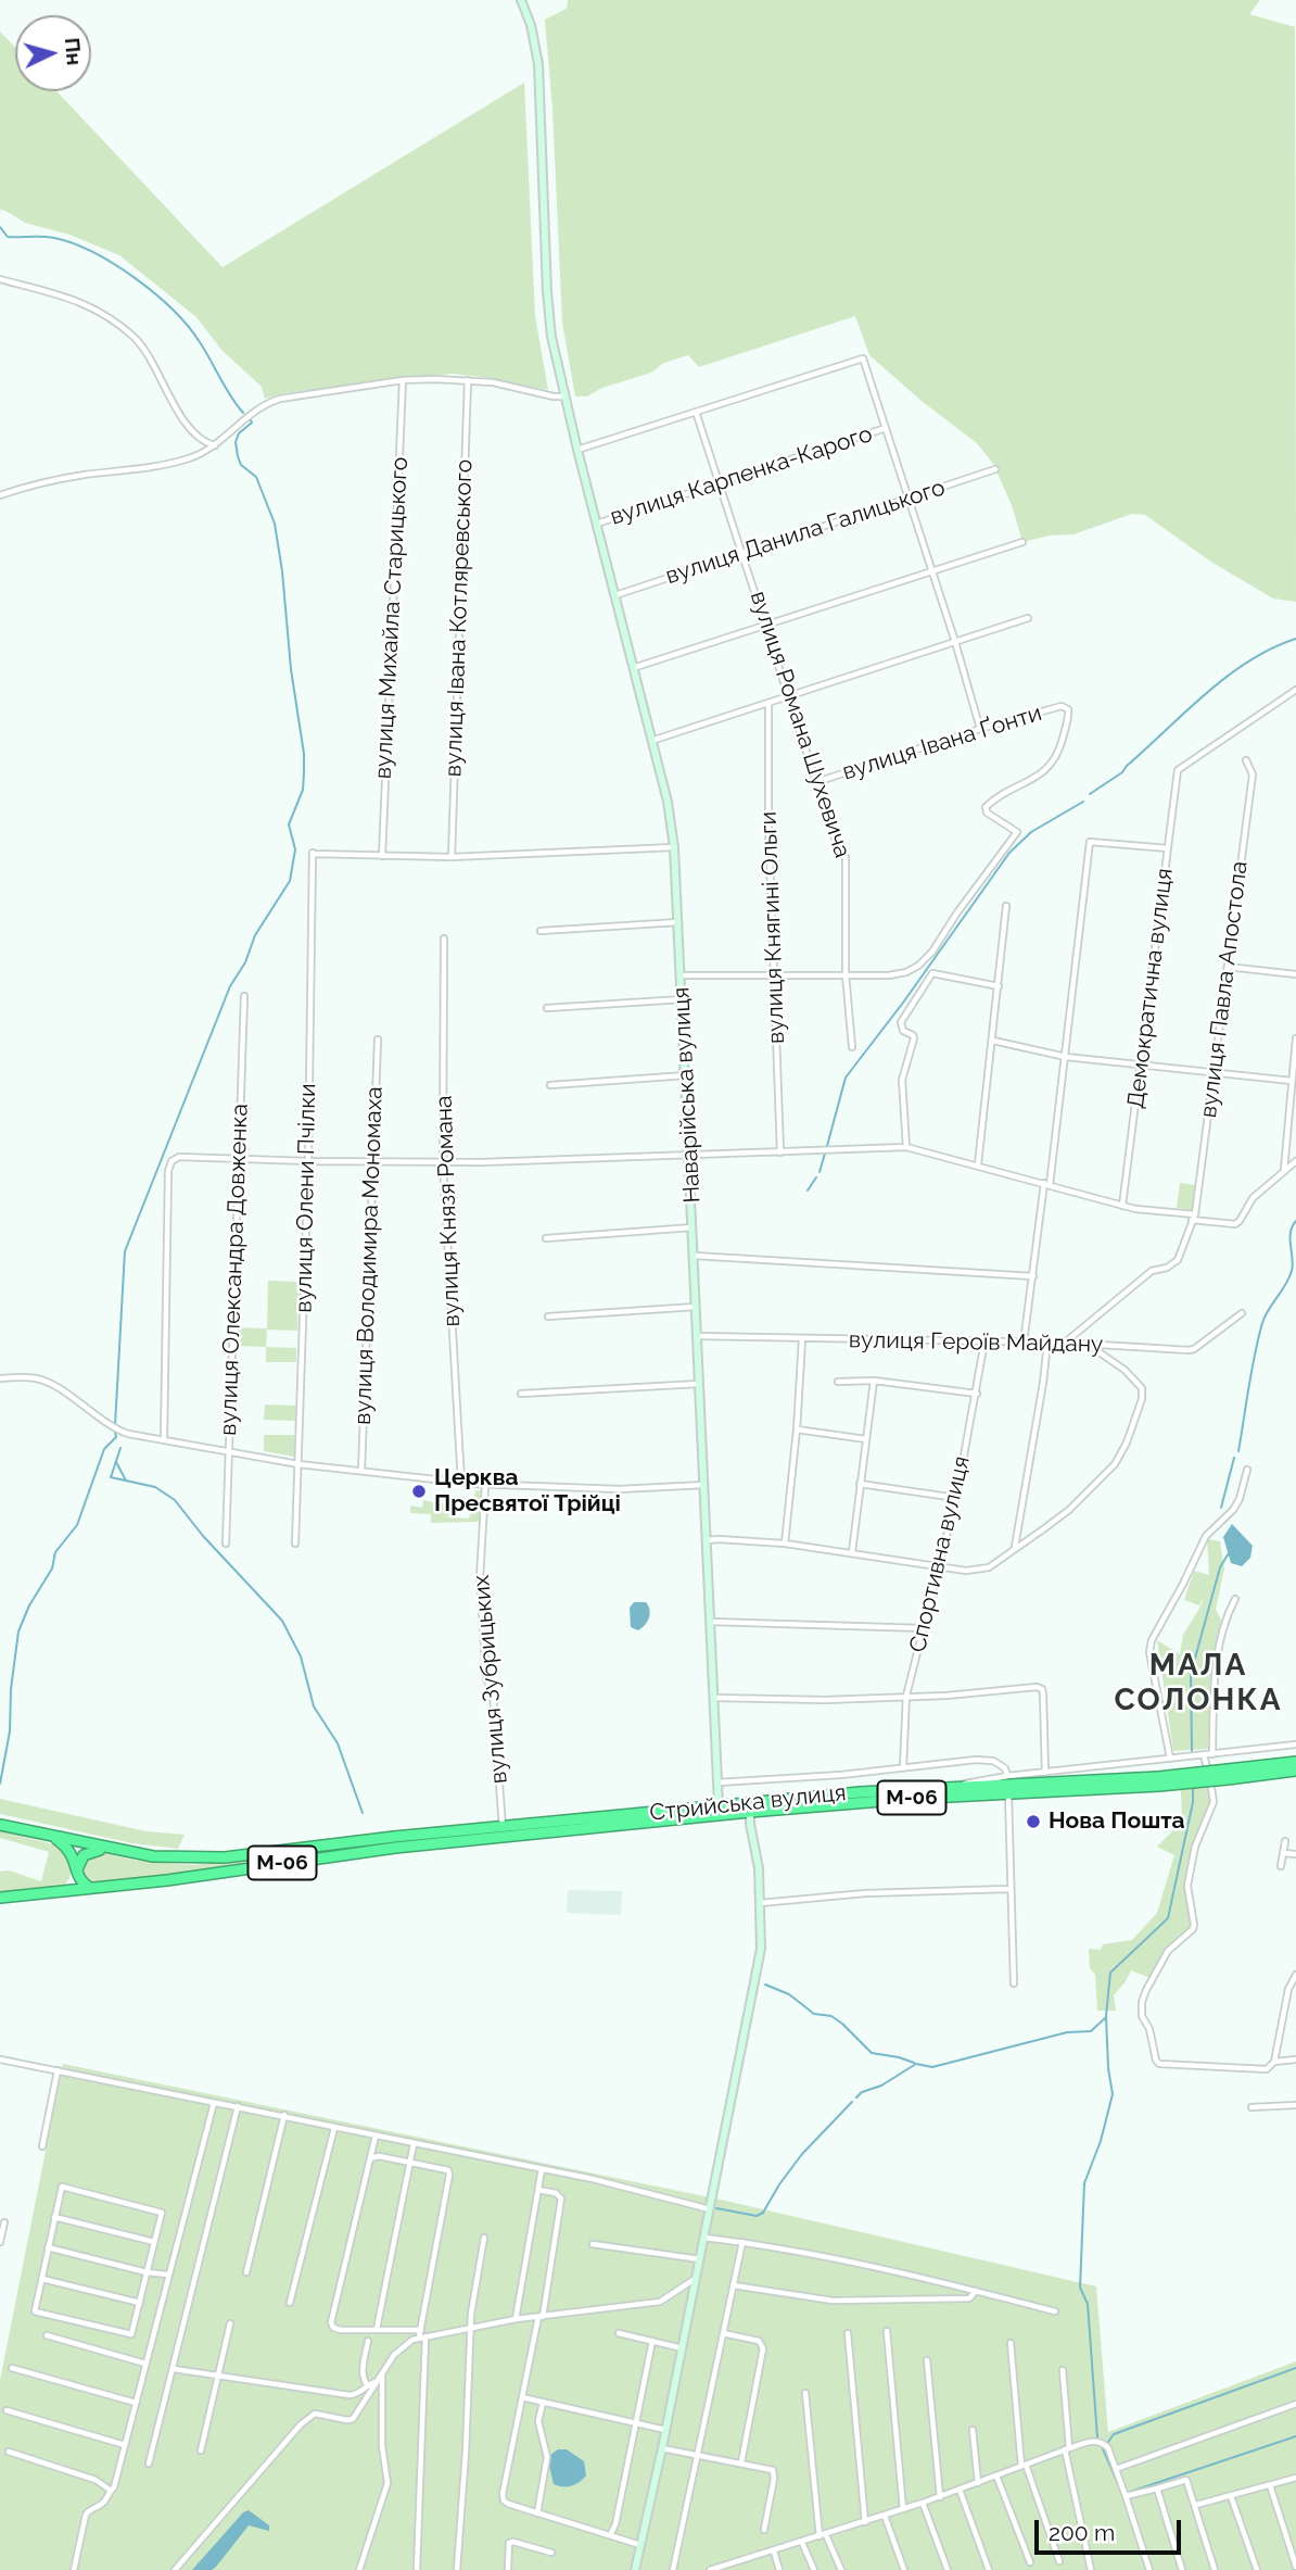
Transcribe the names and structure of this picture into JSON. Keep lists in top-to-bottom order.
{
  "streets": {
    "highway": ["М-06", "Стрийська вулиця"],
    "street": [
      "вулиця Карпенка-Карого",
      "вулиця Данила Галицького",
      "вулиця Михайла Старицького",
      "вулиця Івана Котляревського",
      "вулиця Романа Шухевича",
      "вулиця Івана Ґонти",
      "вулиця Княгині Ольги",
      "Демократична вулиця",
      "вулиця Павла Апостола",
      "Наварійська вулиця",
      "вулиця Олени Пчілки",
      "вулиця Князя Романа",
      "вулиця Володимира Мономаха",
      "вулиця Олександра Довженка",
      "вулиця Героїв Майдану",
      "Спортивна вулиця",
      "вулиця Зубрицьких"
    ]
  },
  "crossings": [
    ["вулиця Карпенка-Карого", "вулиця Романа Шухевича"],
    ["вулиця Карпенка-Карого", "Наварійська вулиця"],
    ["вулиця Данила Галицького", "вулиця Романа Шухевича"],
    ["вулиця Данила Галицького", "Наварійська вулиця"],
    ["вулиця Михайла Старицького", "вулиця Олени Пчілки"],
    ["вулиця Романа Шухевича", "вулиця Івана Ґонти"],
    ["вулиця Павла Апостола", "вулиця Героїв Майдану"],
    ["Наварійська вулиця", "вулиця Героїв Майдану"],
    ["Наварійська вулиця", "Стрийська вулиця"],
    ["вулиця Героїв Майдану", "Спортивна вулиця"],
    ["вулиця Зубрицьких", "Стрийська вулиця"],
    ["М-06", "Стрийська вулиця"]
  ],
  "districts": ["МАЛА СОЛОНКА"],
  "places": ["Церква Пресвятої Трійці", "Нова Пошта"],
  "scale_bar": "200 m",
  "north": "right"
}
